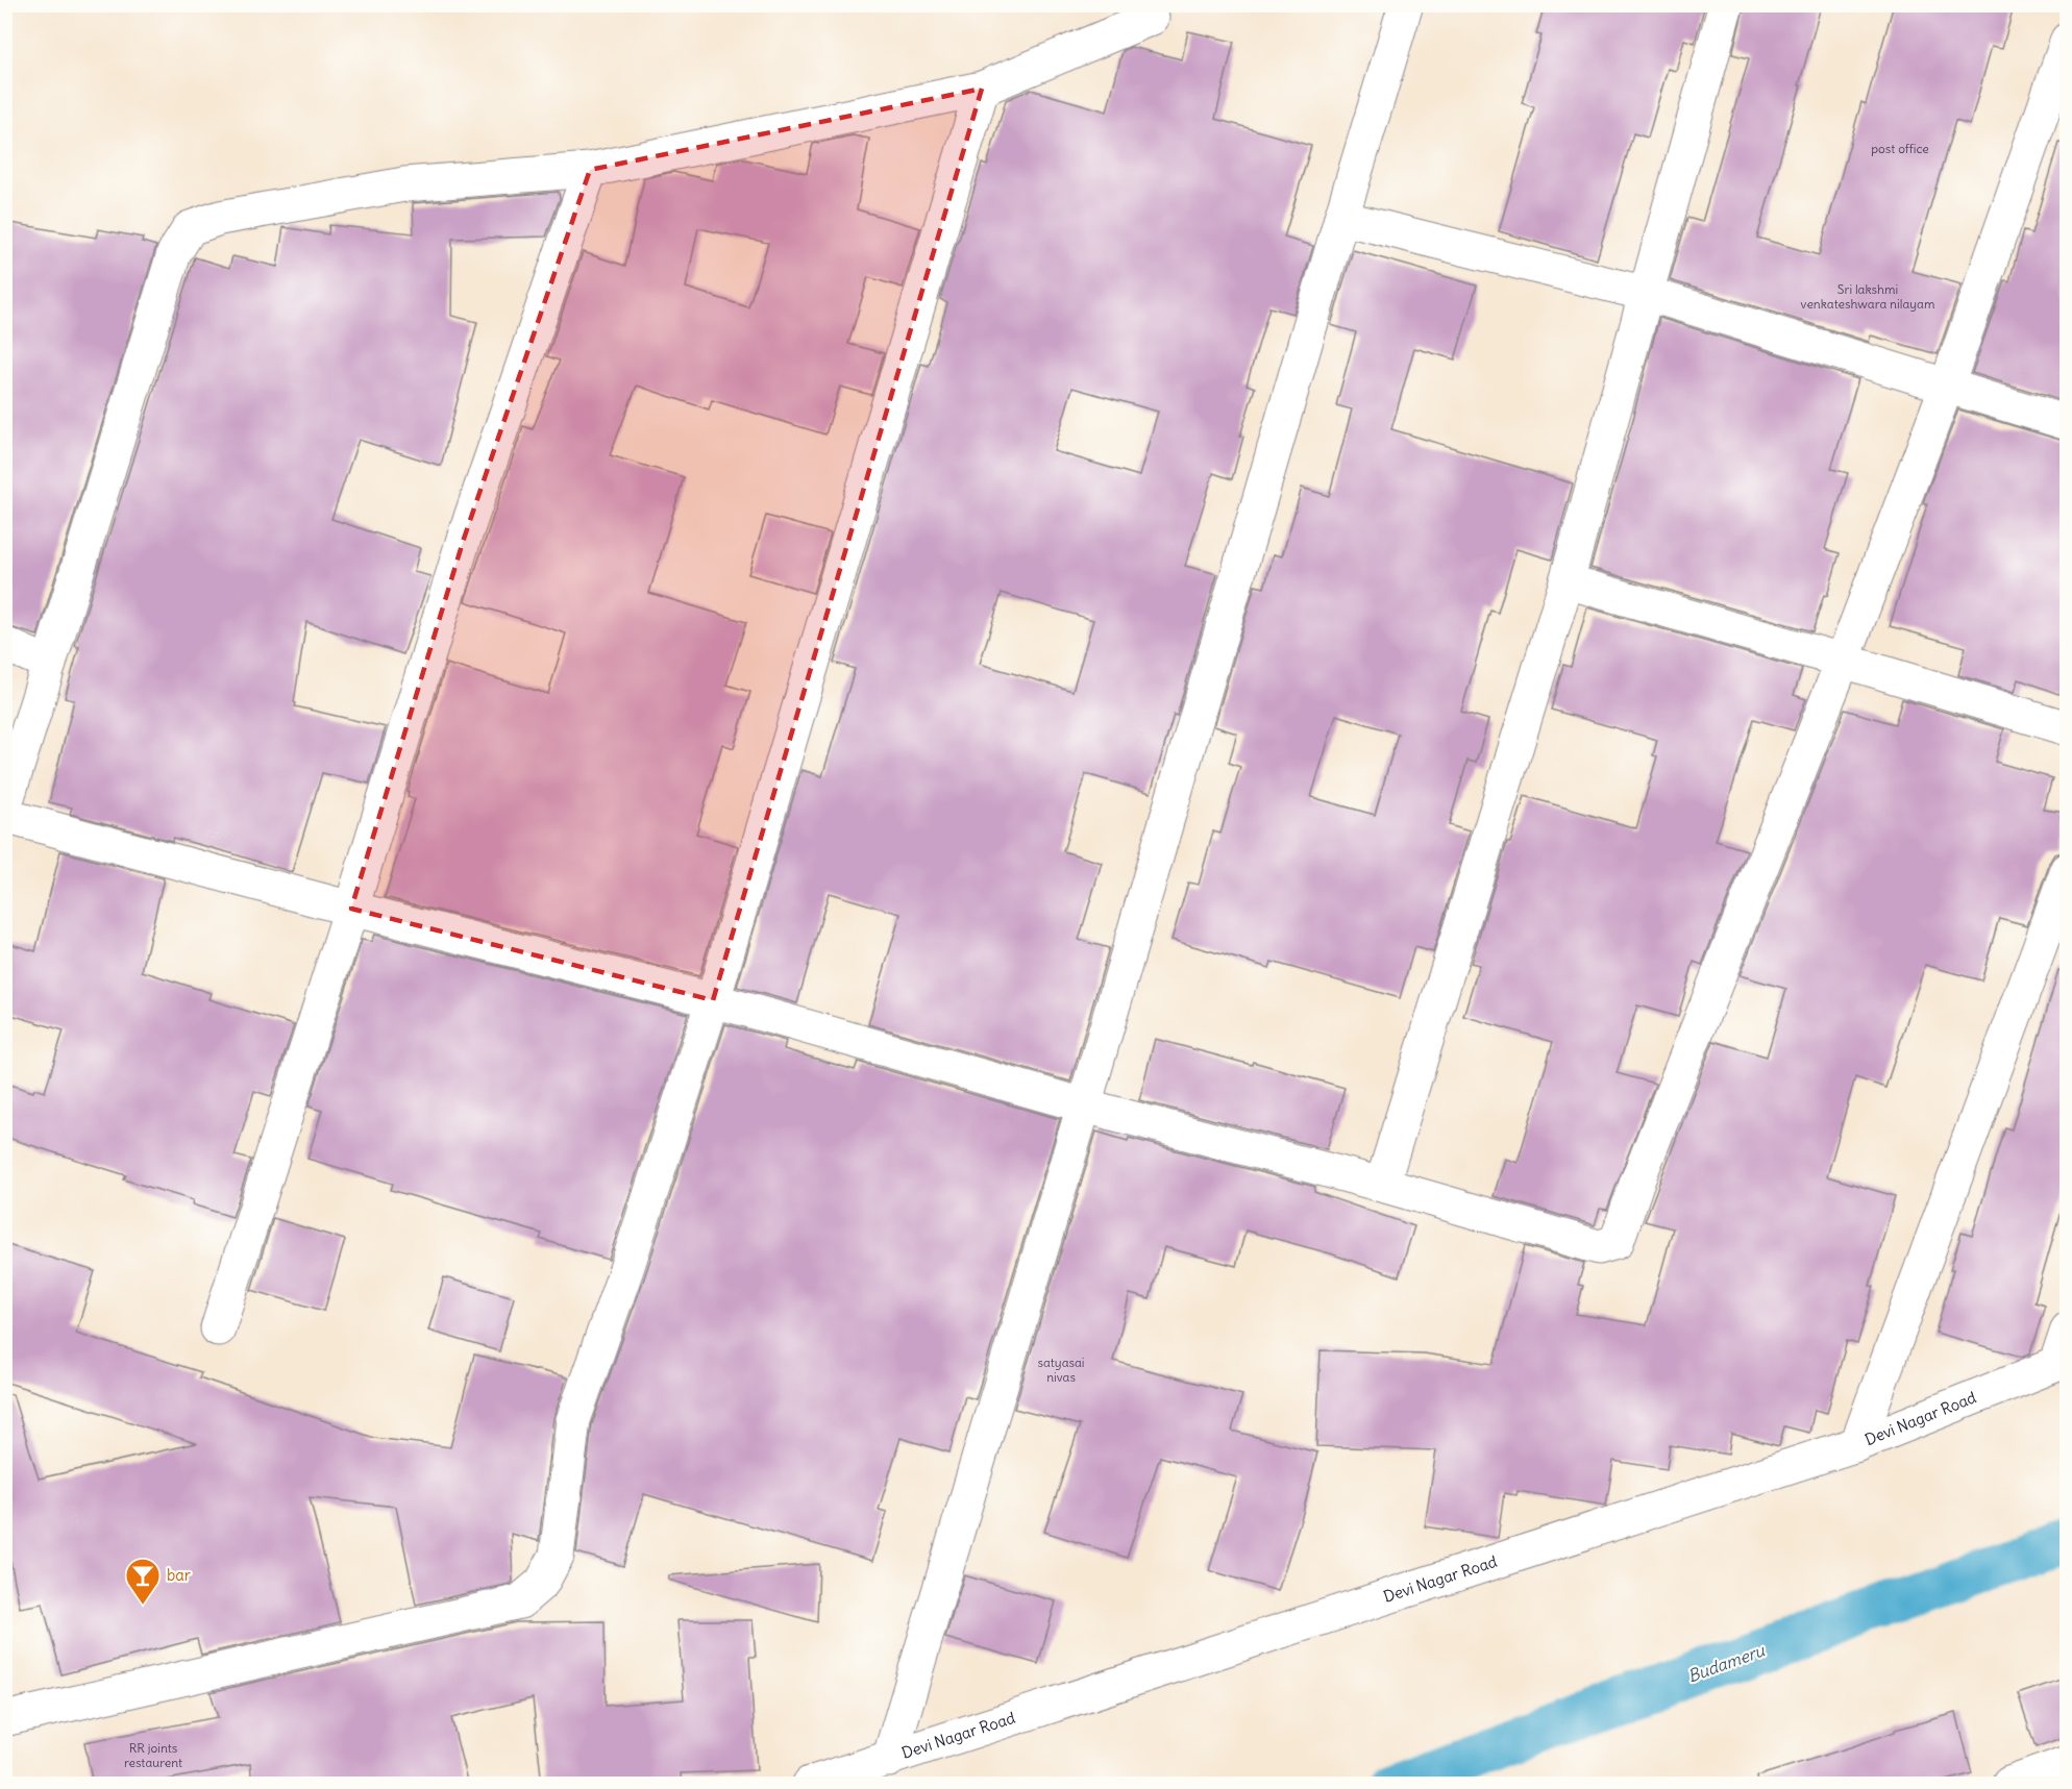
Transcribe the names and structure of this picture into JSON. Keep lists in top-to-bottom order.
{
  "streets": {
    "street": ["Devi Nagar Road"]
  },
  "water": ["Budameru"],
  "places": {
    "bar": ["bar"]
  },
  "house_numbers": [
    "post office",
    "Sri lakshmi venkateshwara nilayam",
    "satyasai nivas",
    "RR joints restaurent"
  ]
}
